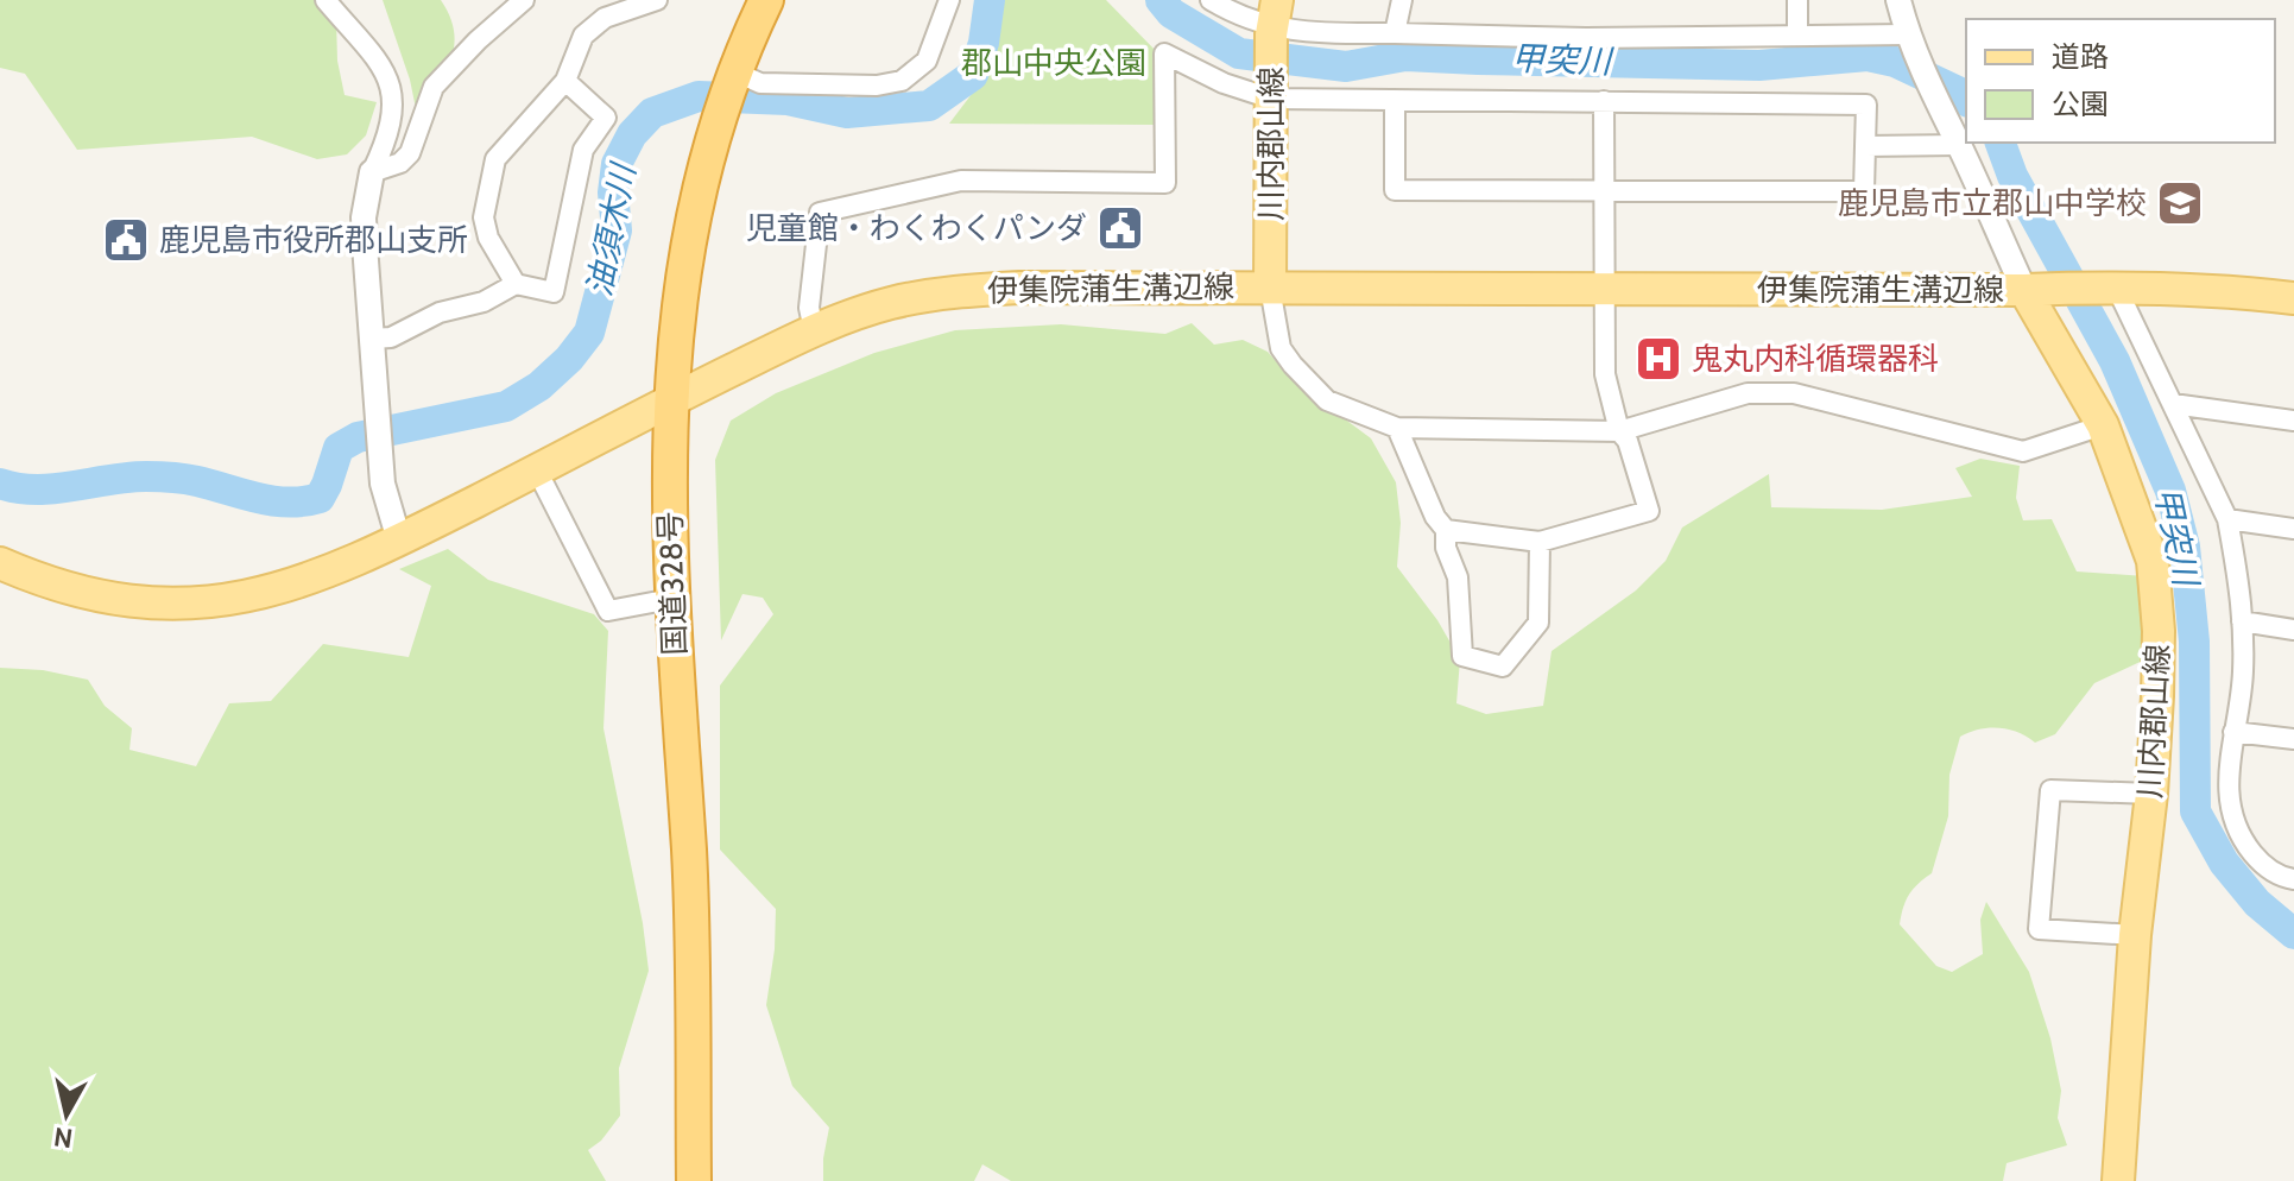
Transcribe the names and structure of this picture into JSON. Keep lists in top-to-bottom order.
{
  "streets": {
    "highway": ["国道328号"],
    "main road": ["川内郡山線", "伊集院蒲生溝辺線"]
  },
  "crossings": [
    ["川内郡山線", "伊集院蒲生溝辺線"],
    ["伊集院蒲生溝辺線", "国道328号"]
  ],
  "water": ["甲突川", "油須木川"],
  "parks": ["郡山中央公園"],
  "places": {
    "school or university": ["鹿児島市立郡山中学校"],
    "public building": ["児童館・わくわくパンダ", "鹿児島市役所郡山支所"],
    "hospital": ["鬼丸内科循環器科"]
  },
  "legend": ["道路", "公園"],
  "north": "bottom"
}
